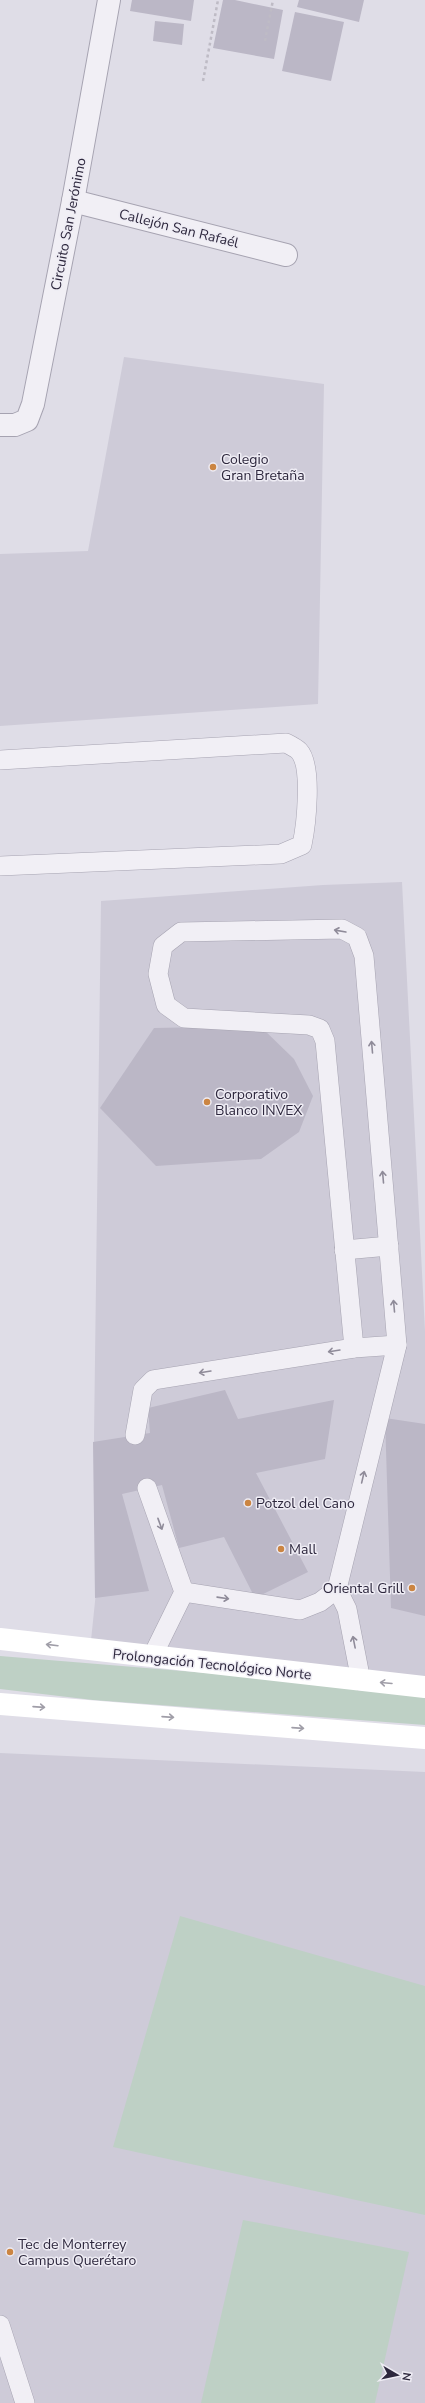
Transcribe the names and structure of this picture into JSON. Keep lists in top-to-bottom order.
{
  "streets": {
    "main road": ["Prolongación Tecnológico Norte"],
    "street": ["Circuito San Jerónimo", "Callejón San Rafaél"]
  },
  "crossings": [
    ["Circuito San Jerónimo", "Callejón San Rafaél"]
  ],
  "places": [
    "Colegio Gran Bretaña",
    "Corporativo Blanco INVEX",
    "Potzol del Cano",
    "Mall",
    "Oriental Grill",
    "Tec de Monterrey Campus Querétaro"
  ],
  "north": "right"
}
